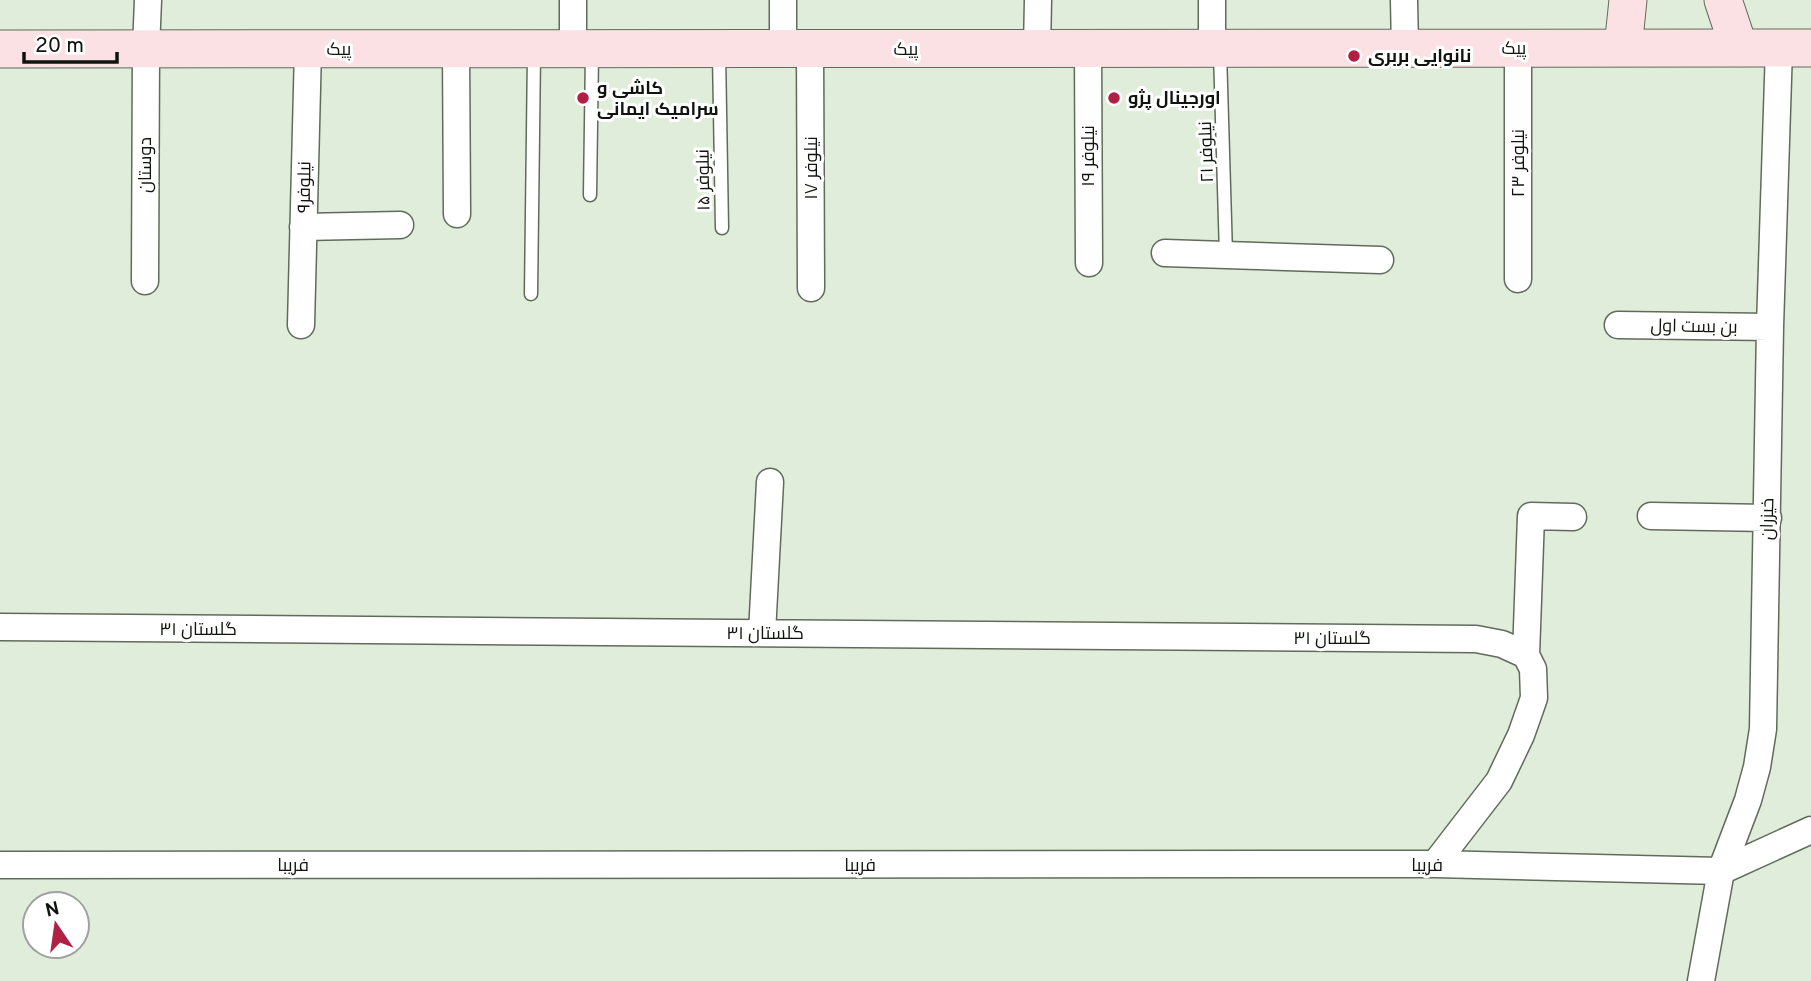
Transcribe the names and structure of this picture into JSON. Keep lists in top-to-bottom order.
{
  "streets": {
    "street": [
      "پیک",
      "نیلوفر ۱۹",
      "نیلوفر ۲۳",
      "دوستان",
      "نیلوفر ۱۷",
      "نیلوفر۹",
      "بن بست اول",
      "خیزران",
      "گلستان ۳۱",
      "فریبا"
    ],
    "lane": ["نیلوفر ۲۱", "نیلوفر ۱۵"]
  },
  "crossings": [
    ["پیک", "نیلوفر ۲۱"],
    ["پیک", "نیلوفر ۱۹"],
    ["پیک", "نیلوفر ۲۳"],
    ["پیک", "دوستان"],
    ["پیک", "نیلوفر ۱۷"],
    ["پیک", "نیلوفر ۱۵"],
    ["پیک", "نیلوفر۹"],
    ["پیک", "خیزران"],
    ["بن بست اول", "خیزران"],
    ["خیزران", "فریبا"]
  ],
  "places": ["نانوایی بربری", "کاشی و سرامیک ایمانی", "اورجینال پژو"],
  "scale_bar": "20 m",
  "north": "top"
}
